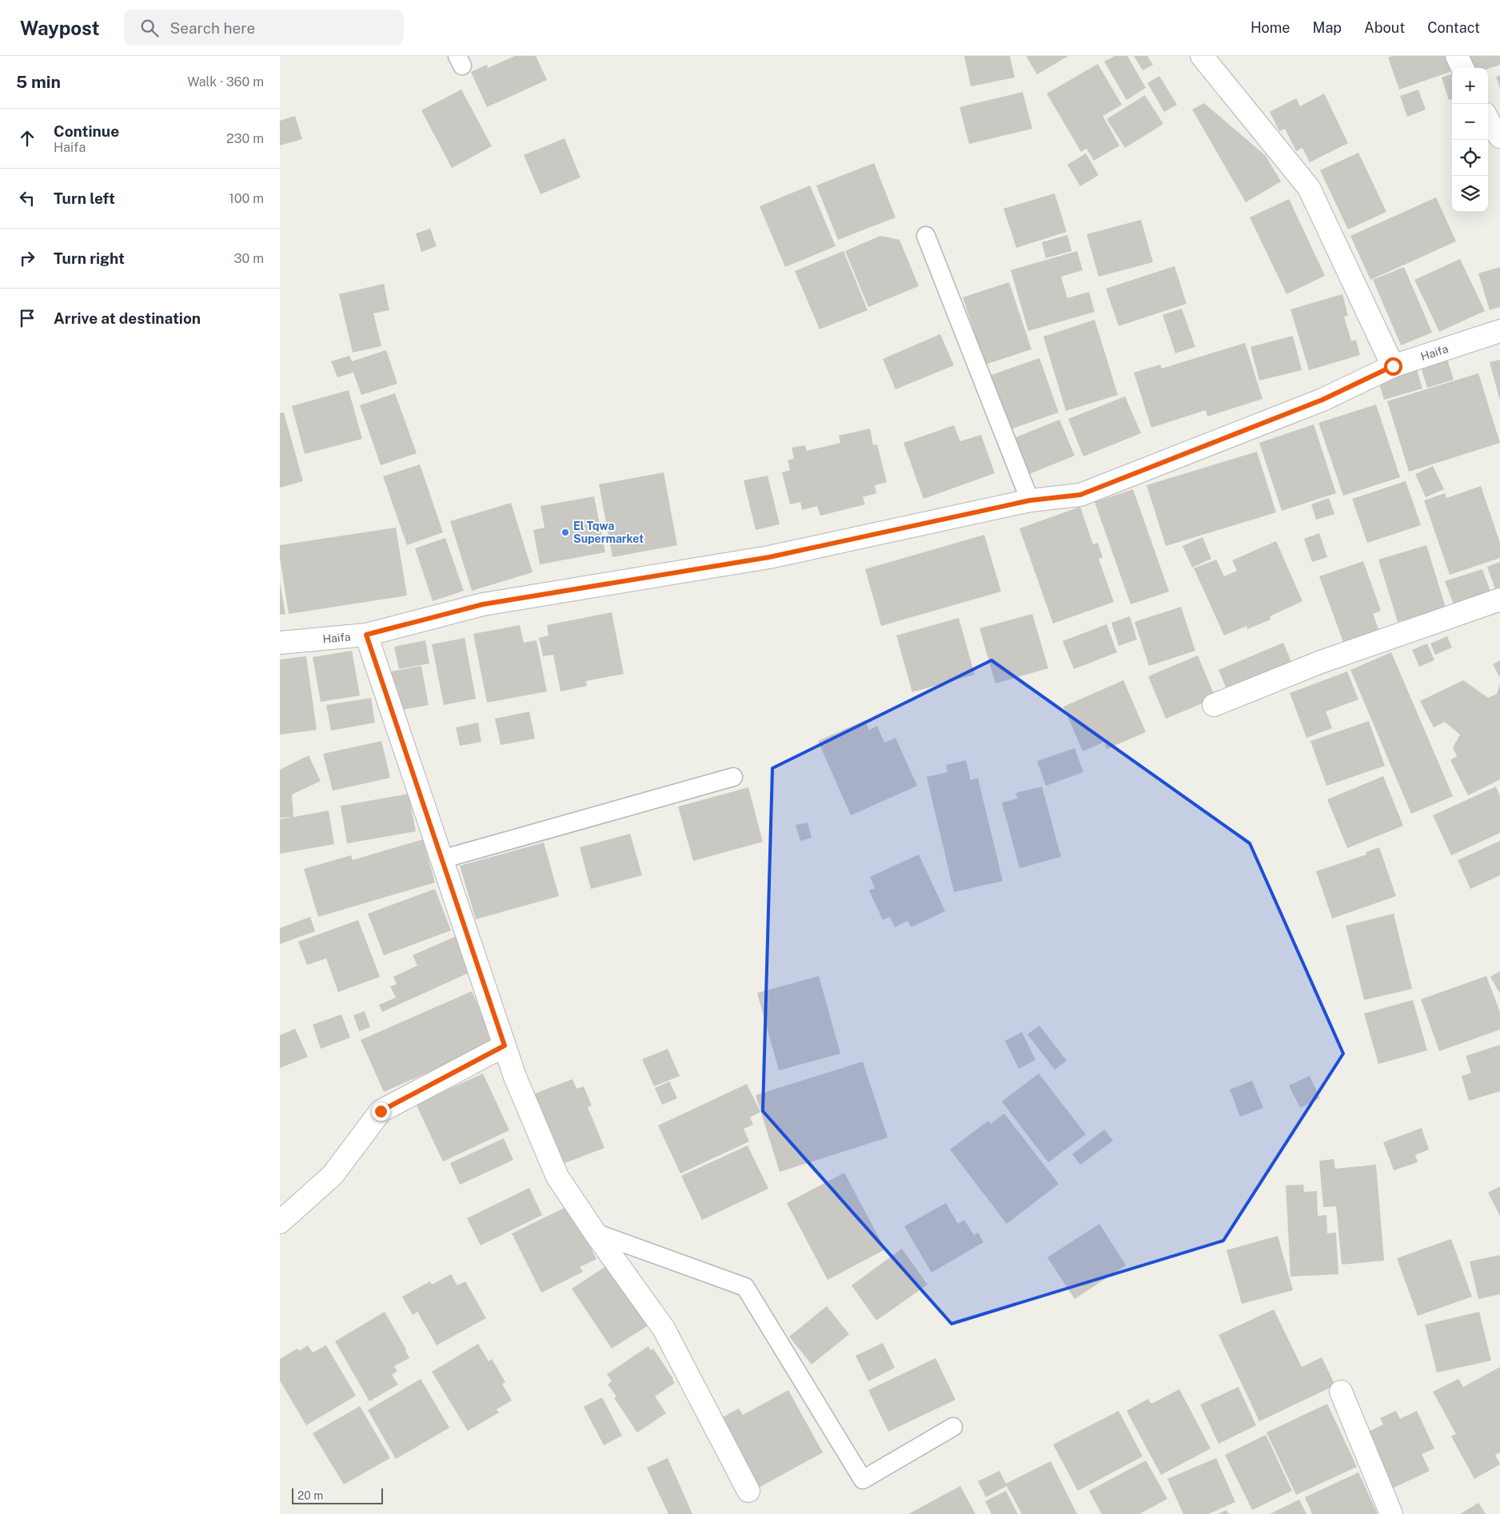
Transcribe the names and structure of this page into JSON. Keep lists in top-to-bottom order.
{
  "streets": {
    "street": ["Haifa"]
  },
  "places": ["El Tqwa Supermarket"],
  "scale_bar": "20 m",
  "page": {
    "header": "Waypost",
    "search": "Search here",
    "nav": [
      "Home",
      "Map",
      "About",
      "Contact"
    ],
    "heading": ["5 min", "Walk · 360 m"],
    "map_buttons": ["+", "−"],
    "list": [
      ["Continue", "Haifa", "230 m"],
      ["Turn left", "100 m"],
      ["Turn right", "30 m"],
      "Arrive at destination"
    ],
    "scale": "20 m"
  }
}
